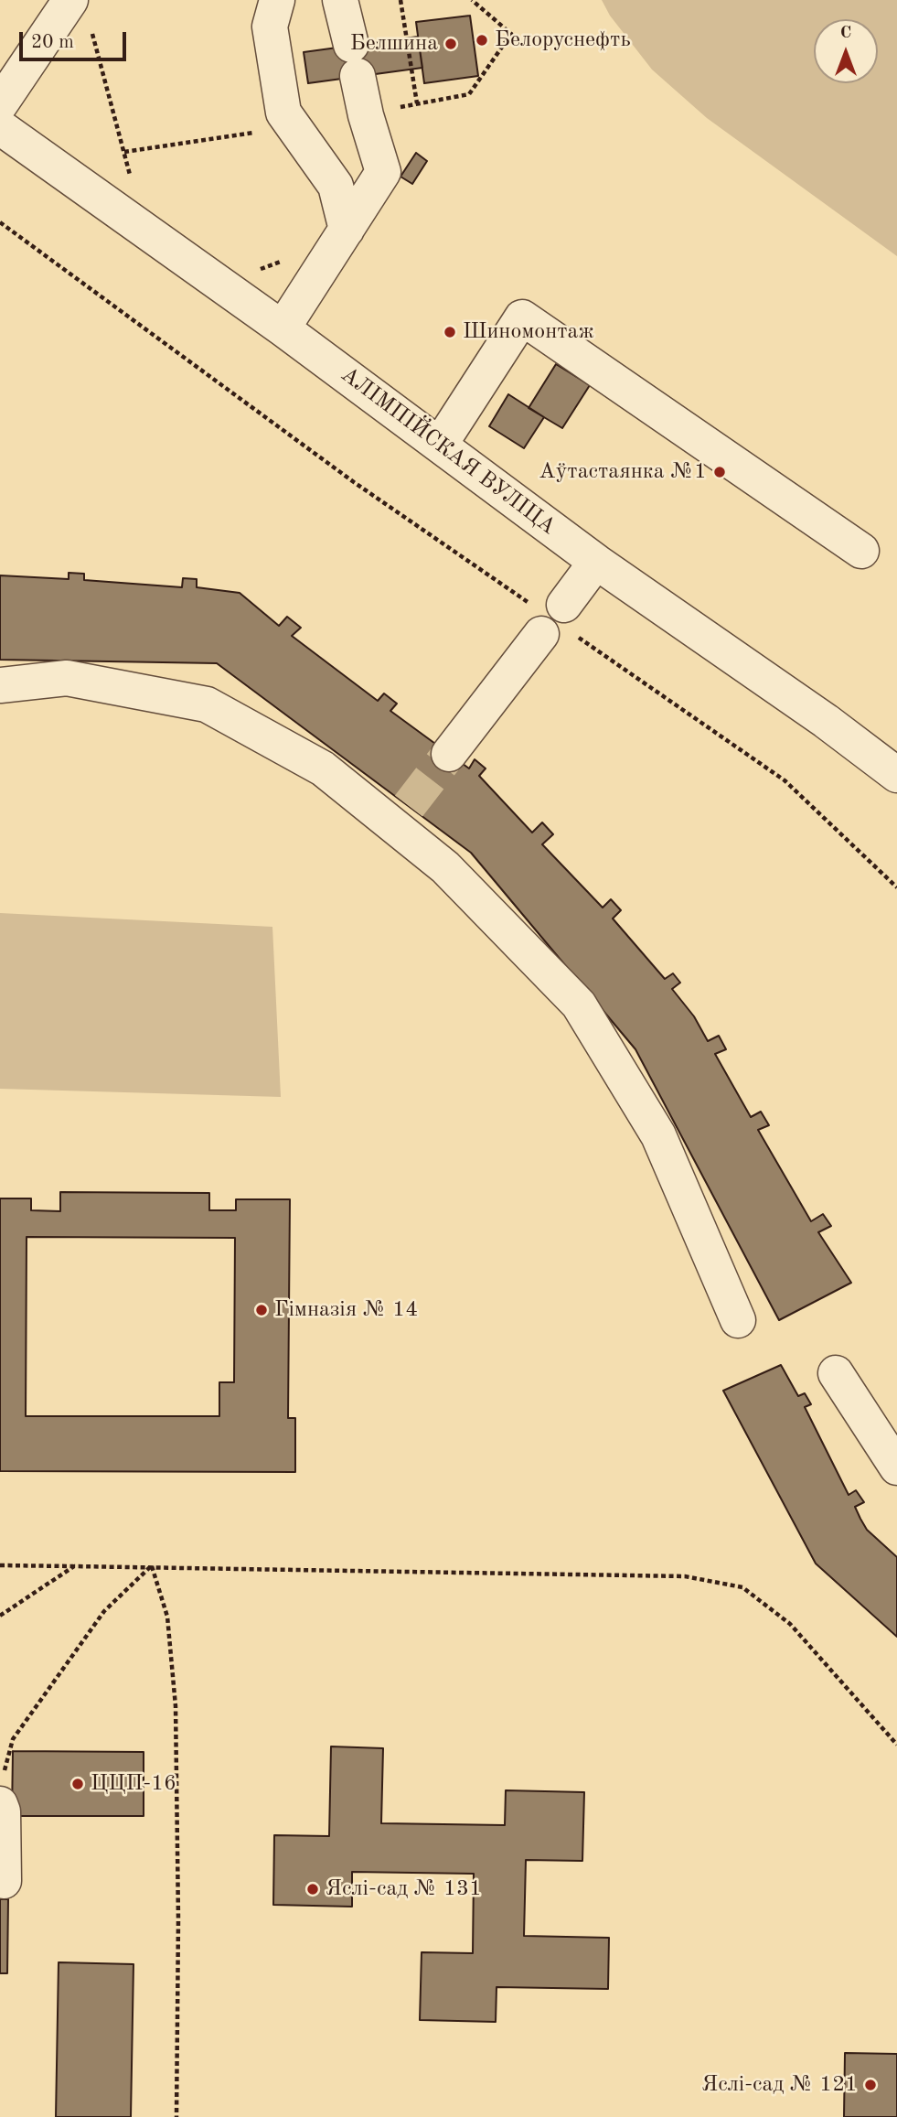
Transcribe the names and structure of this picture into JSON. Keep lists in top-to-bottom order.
{
  "streets": {
    "street": ["АЛІМПІЙСКАЯ ВУЛІЦА"]
  },
  "places": [
    "Белоруснефть",
    "Белшина",
    "Шиномонтаж",
    "Аўтастаянка №1",
    "Гімназія № 14",
    "ЦЦП-16",
    "Яслі-сад № 131",
    "Яслі-сад № 121"
  ],
  "scale_bar": "20 m",
  "north": "top"
}
